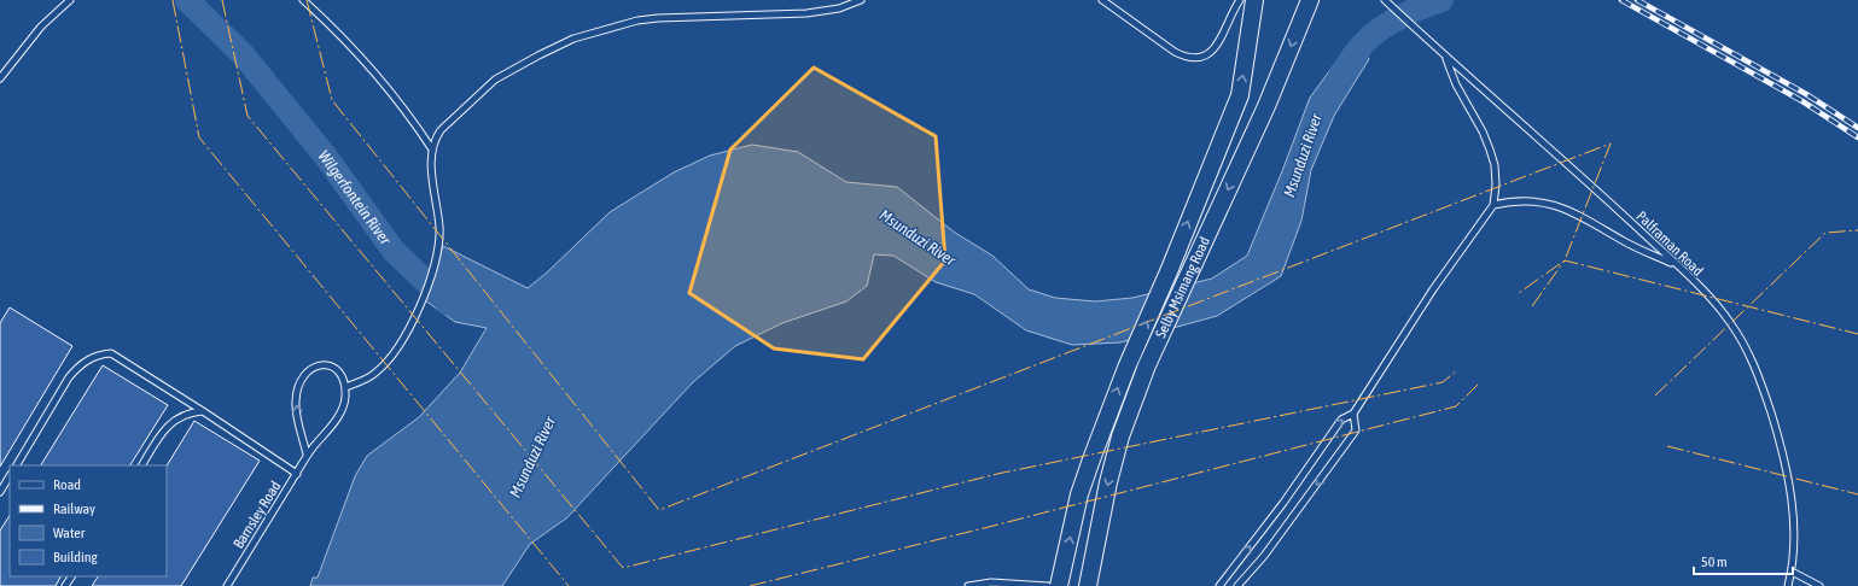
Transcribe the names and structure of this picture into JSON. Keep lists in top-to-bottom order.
{
  "streets": {
    "main road": ["Selby Msimang Road"],
    "lane": ["Palframan Road", "Barnsley Road"]
  },
  "water": ["Msunduzi River", "Wilgerfontein River"],
  "legend": [
    "Road",
    "Railway",
    "Water",
    "Building"
  ],
  "scale_bar": "50 m"
}
